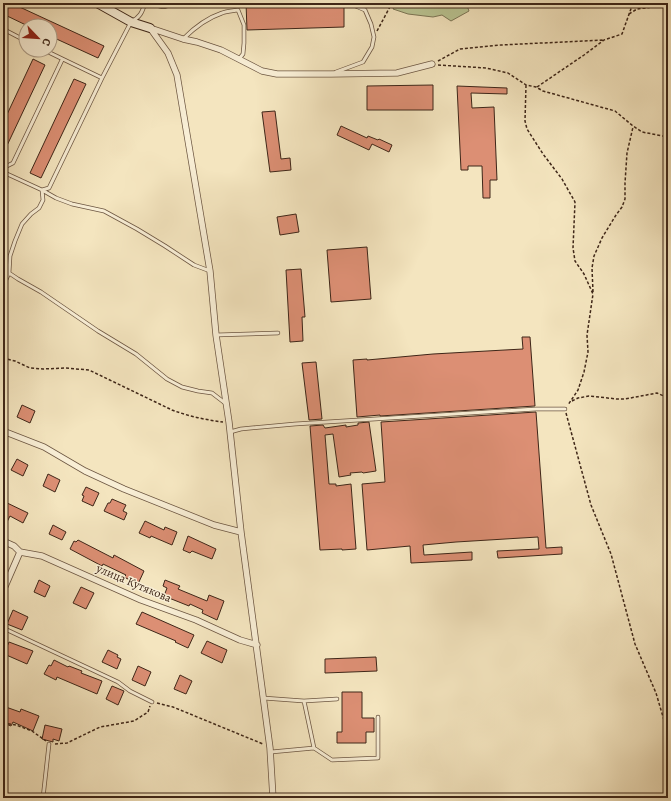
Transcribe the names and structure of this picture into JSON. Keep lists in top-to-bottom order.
{
  "streets": {
    "street": ["улица Кутякова"]
  },
  "north": "bottom right"
}
